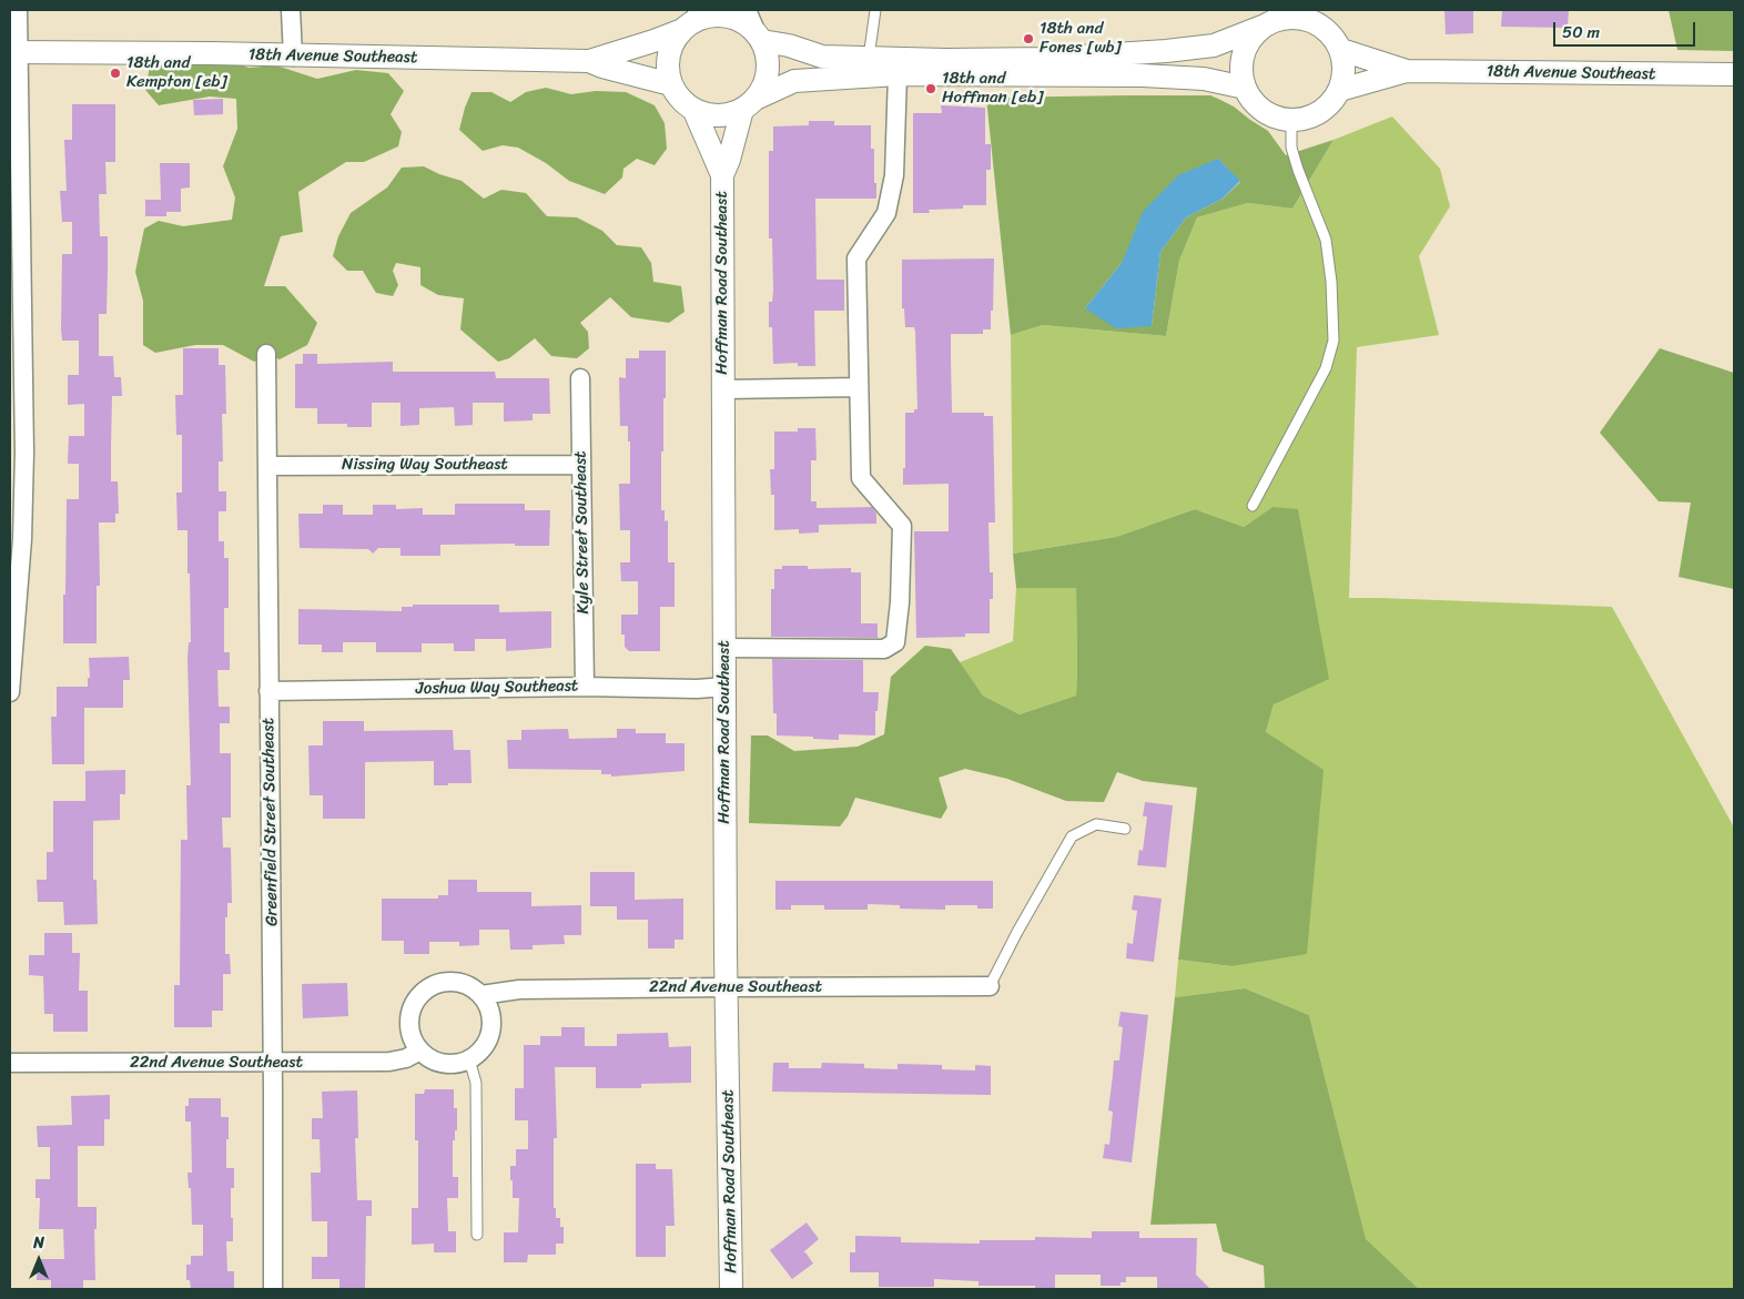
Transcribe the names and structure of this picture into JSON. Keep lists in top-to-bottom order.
{
  "streets": {
    "street": [
      "18th Avenue Southeast",
      "Hoffman Road Southeast",
      "Nissing Way Southeast",
      "Kyle Street Southeast",
      "Joshua Way Southeast",
      "Greenfield Street Southeast",
      "22nd Avenue Southeast"
    ]
  },
  "crossings": [
    ["18th Avenue Southeast", "Hoffman Road Southeast"],
    ["Hoffman Road Southeast", "Joshua Way Southeast"],
    ["Hoffman Road Southeast", "22nd Avenue Southeast"],
    ["Nissing Way Southeast", "Kyle Street Southeast"],
    ["Nissing Way Southeast", "Greenfield Street Southeast"],
    ["Kyle Street Southeast", "Joshua Way Southeast"],
    ["Joshua Way Southeast", "Greenfield Street Southeast"],
    ["Greenfield Street Southeast", "22nd Avenue Southeast"]
  ],
  "places": ["18th and Fones [wb]", "18th and Kempton [eb]", "18th and Hoffman [eb]"],
  "scale_bar": "50 m",
  "north": "top"
}
